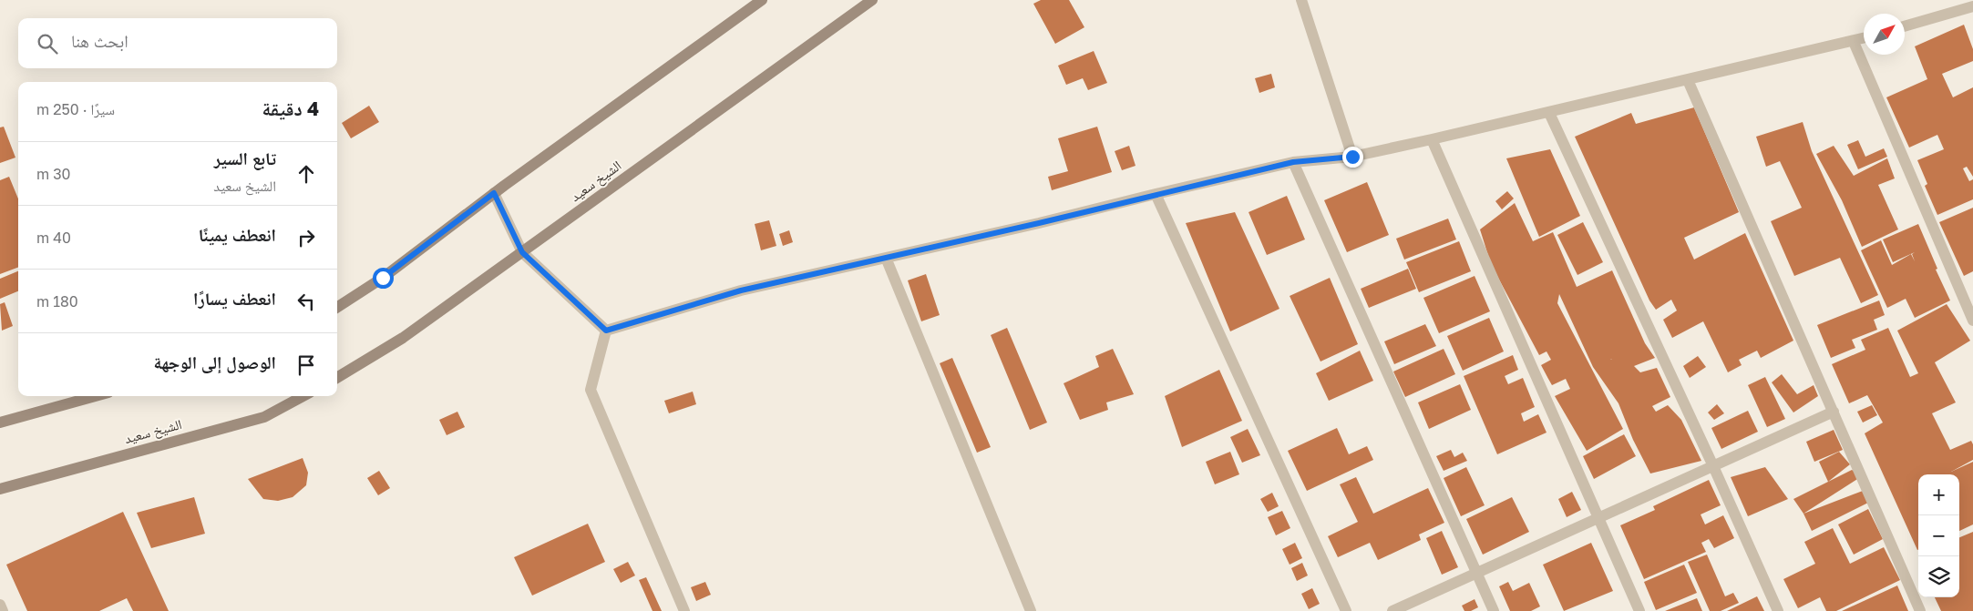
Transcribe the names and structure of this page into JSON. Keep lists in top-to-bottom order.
{
  "streets": {
    "main road": ["الشيخ سعيد"]
  },
  "north": "top right",
  "page": {
    "search": "ابحث هنا",
    "heading": ["4 دقيقة", "سيرًا · 250 m"],
    "list": [
      ["تابع السير", "الشيخ سعيد", "30 m"],
      ["انعطف يمينًا", "40 m"],
      ["انعطف يسارًا", "180 m"],
      "الوصول إلى الوجهة"
    ],
    "map_buttons": ["+", "−"]
  }
}
